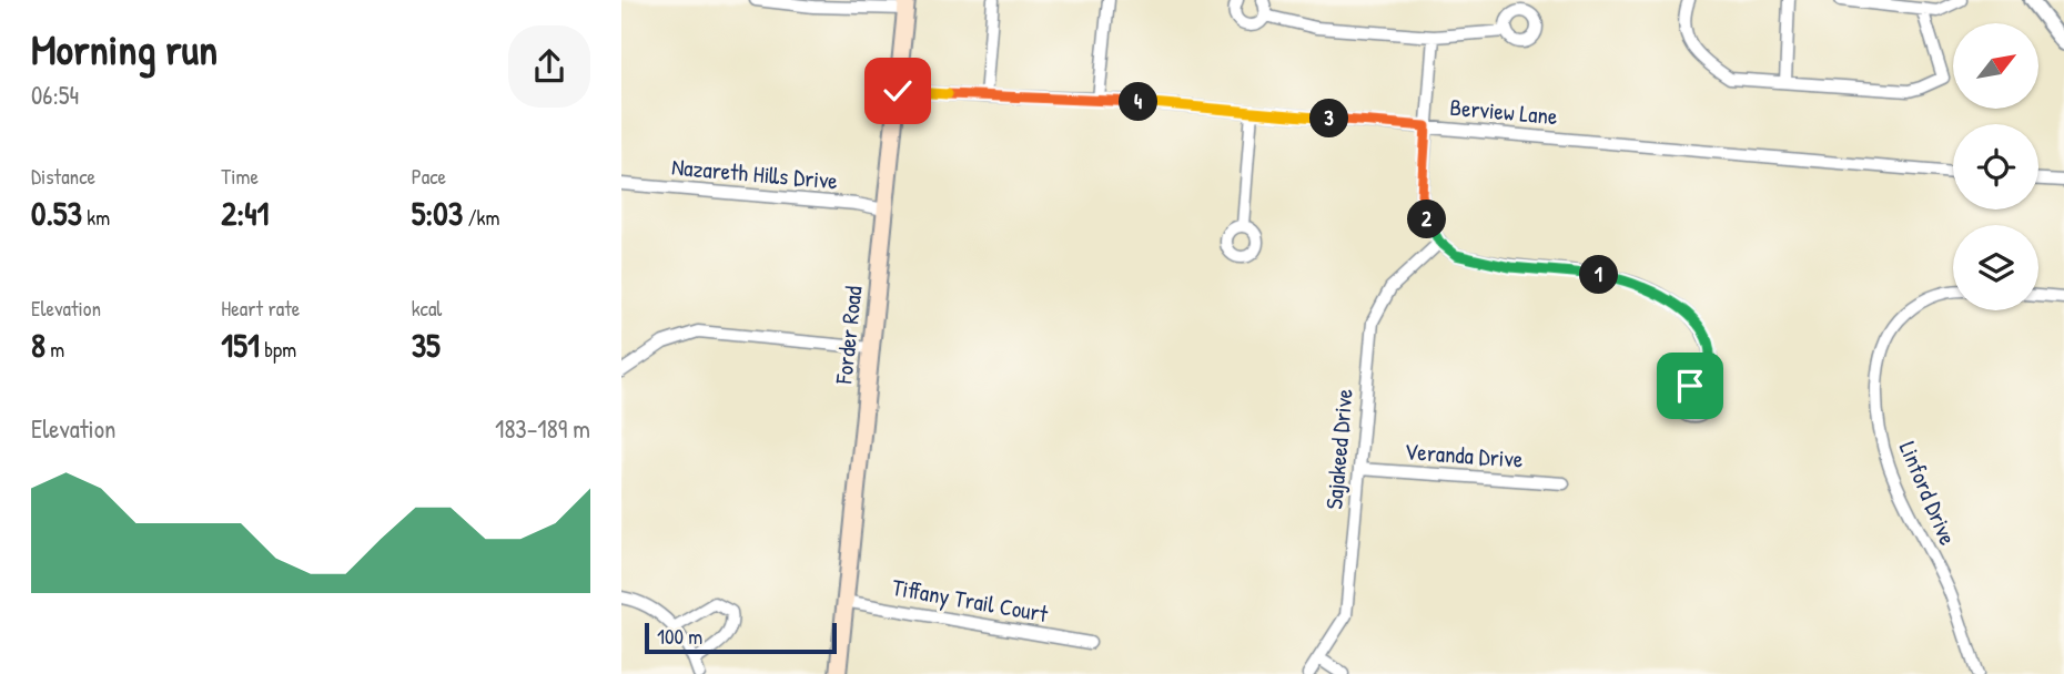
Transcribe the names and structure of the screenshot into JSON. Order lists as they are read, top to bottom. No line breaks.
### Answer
{"streets":{"main road":["Forder Road"],"street":["Berview Lane","Nazareth Hills Drive","Sajakeed Drive","Veranda Drive","Linford Drive","Tiffany Trail Court"]},"crossings":[["Berview Lane","Forder Road"],["Nazareth Hills Drive","Forder Road"],["Forder Road","Tiffany Trail Court"],["Sajakeed Drive","Veranda Drive"]],"scale_bar":"100 m","north":"top right","page":{"heading":["Morning run","06:54"],"pins":["4","3","2","1"],"stats":[["Distance","0.53 km"],["Time","2:41"],["Pace","5:03 /km"],["Elevation","8 m"],["Heart rate","151 bpm"],["kcal","35"]],"chart":["Elevation","183–189 m"],"scale":"100 m"}}
